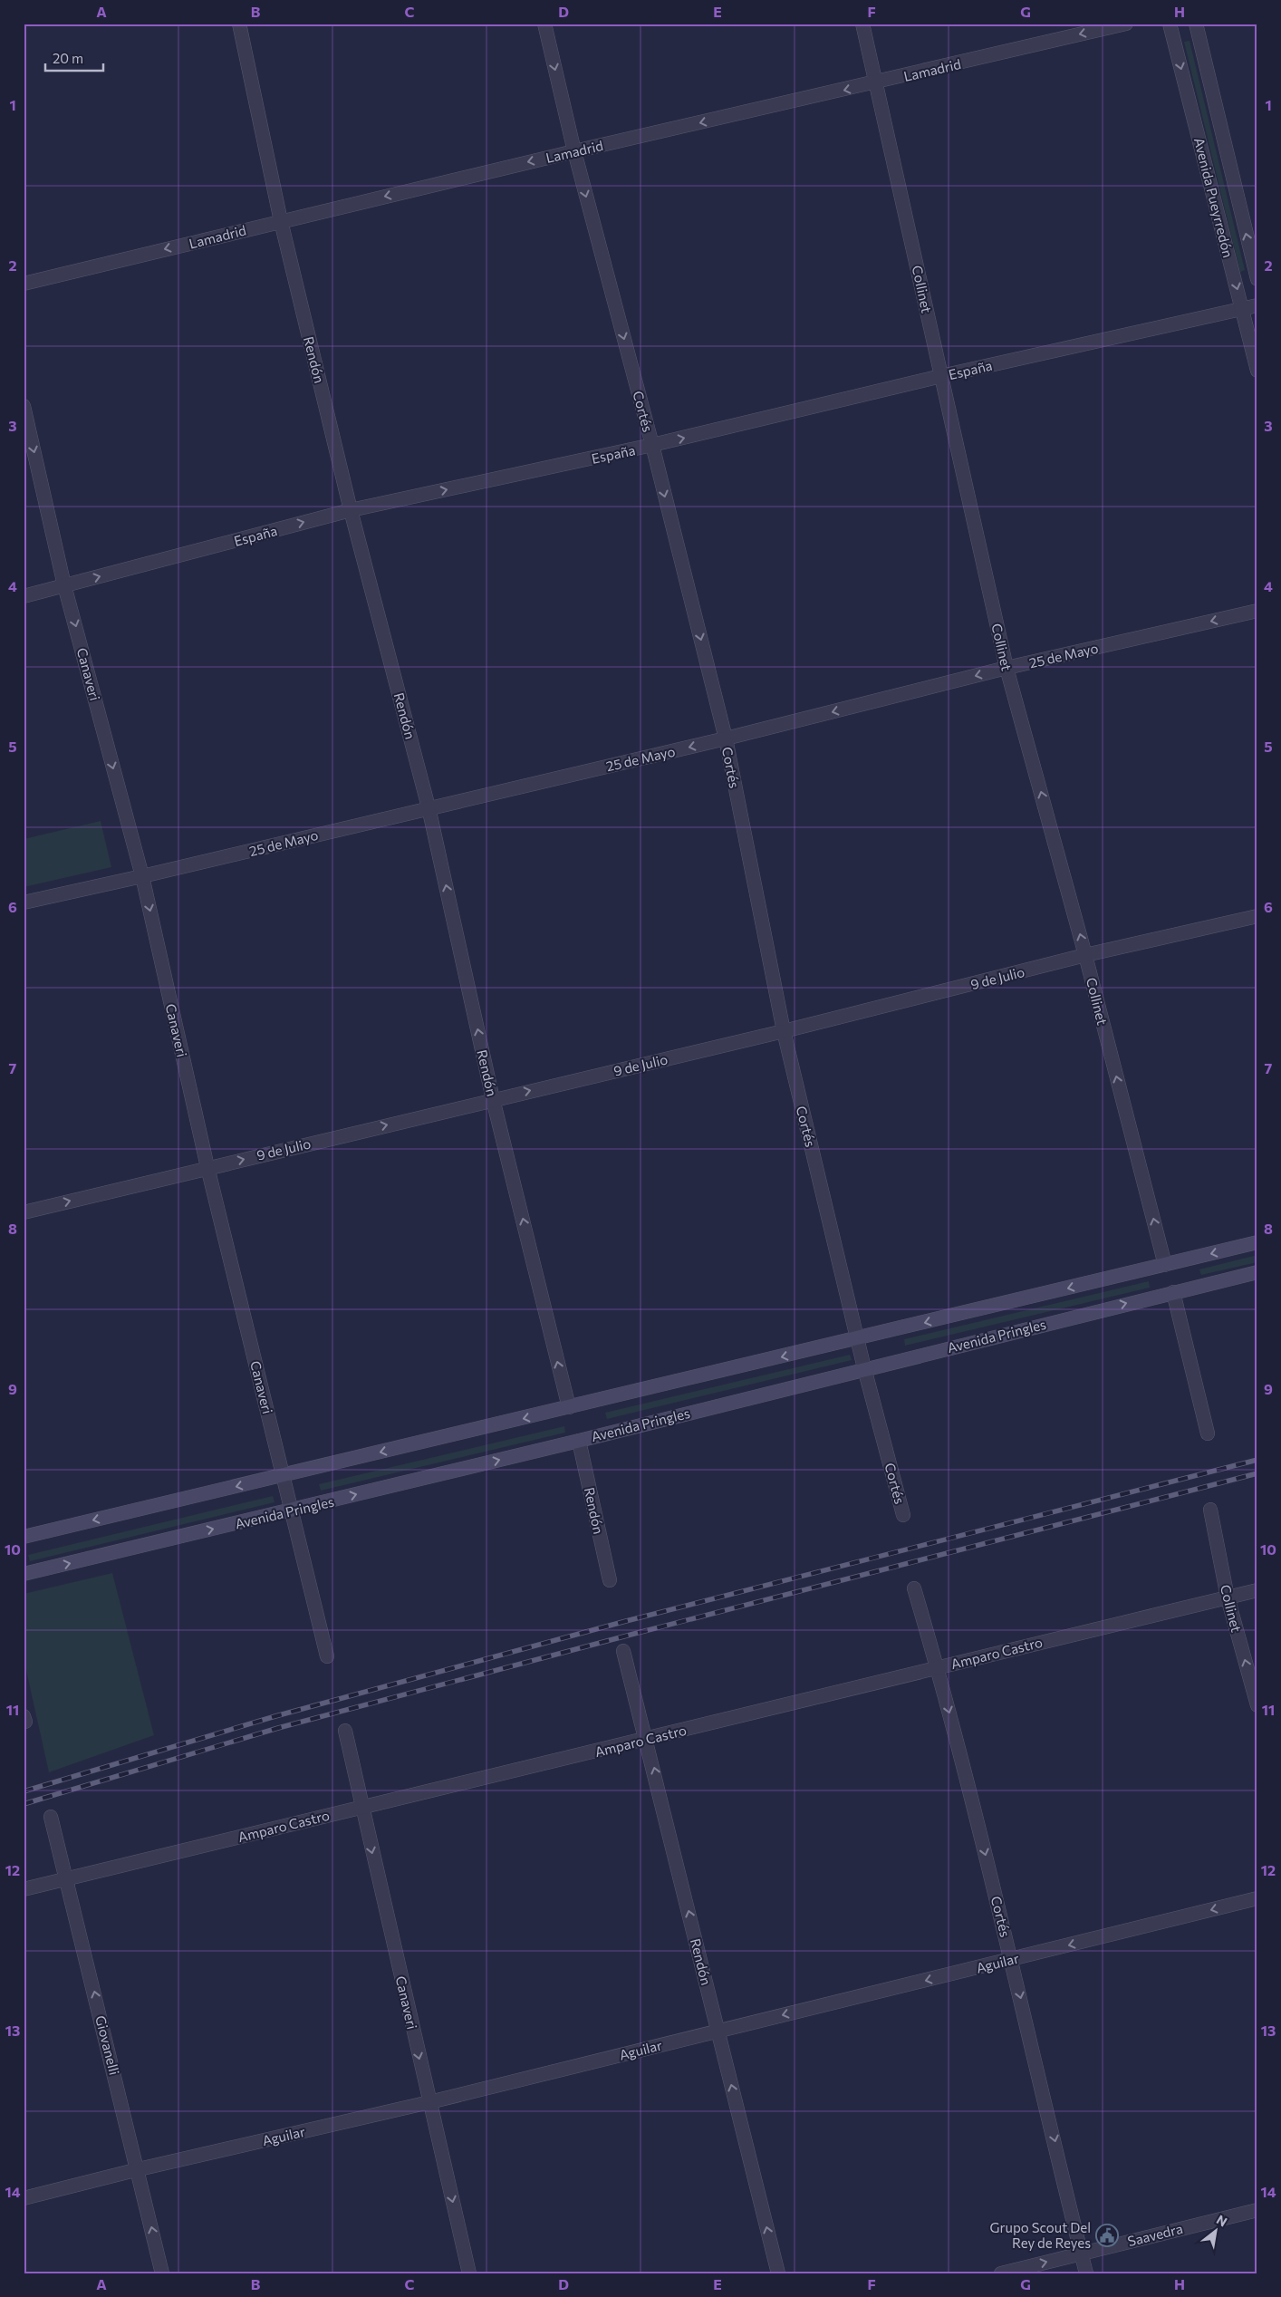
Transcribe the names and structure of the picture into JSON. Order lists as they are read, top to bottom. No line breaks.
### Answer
{"streets":{"main road":["Avenida Pringles"],"street":["Lamadrid","Avenida Pueyrredón","Collinet","Rendón","España","Cortés","25 de Mayo","Canaveri","9 de Julio","Amparo Castro","Aguilar","Giovanelli","Saavedra"]},"crossings":[["Lamadrid","Collinet"],["Lamadrid","Rendón"],["Lamadrid","Cortés"],["Avenida Pueyrredón","España"],["Collinet","España"],["Collinet","25 de Mayo"],["Collinet","9 de Julio"],["Collinet","Amparo Castro"],["Rendón","España"],["Rendón","25 de Mayo"],["Rendón","9 de Julio"],["Rendón","Avenida Pringles"],["Rendón","Amparo Castro"],["Rendón","Aguilar"],["España","Cortés"],["España","Canaveri"],["Cortés","25 de Mayo"],["Cortés","9 de Julio"],["Cortés","Avenida Pringles"],["Cortés","Amparo Castro"],["Cortés","Aguilar"],["Cortés","Saavedra"],["25 de Mayo","Canaveri"],["Canaveri","9 de Julio"],["Canaveri","Avenida Pringles"],["Canaveri","Amparo Castro"],["Canaveri","Aguilar"],["Amparo Castro","Giovanelli"],["Aguilar","Giovanelli"]],"one_way":["Lamadrid","Collinet","Rendón","España","Cortés","25 de Mayo","Canaveri","9 de Julio","Aguilar","Giovanelli"],"places":{"public building":["Grupo Scout Del Rey de Reyes"]},"scale_bar":"20 m","north":"top right","grid":{"columns":["A","B","C","D","E","F","G","H"],"rows":["1","2","3","4","5","6","7","8","9","10","11","12","13","14"]}}
